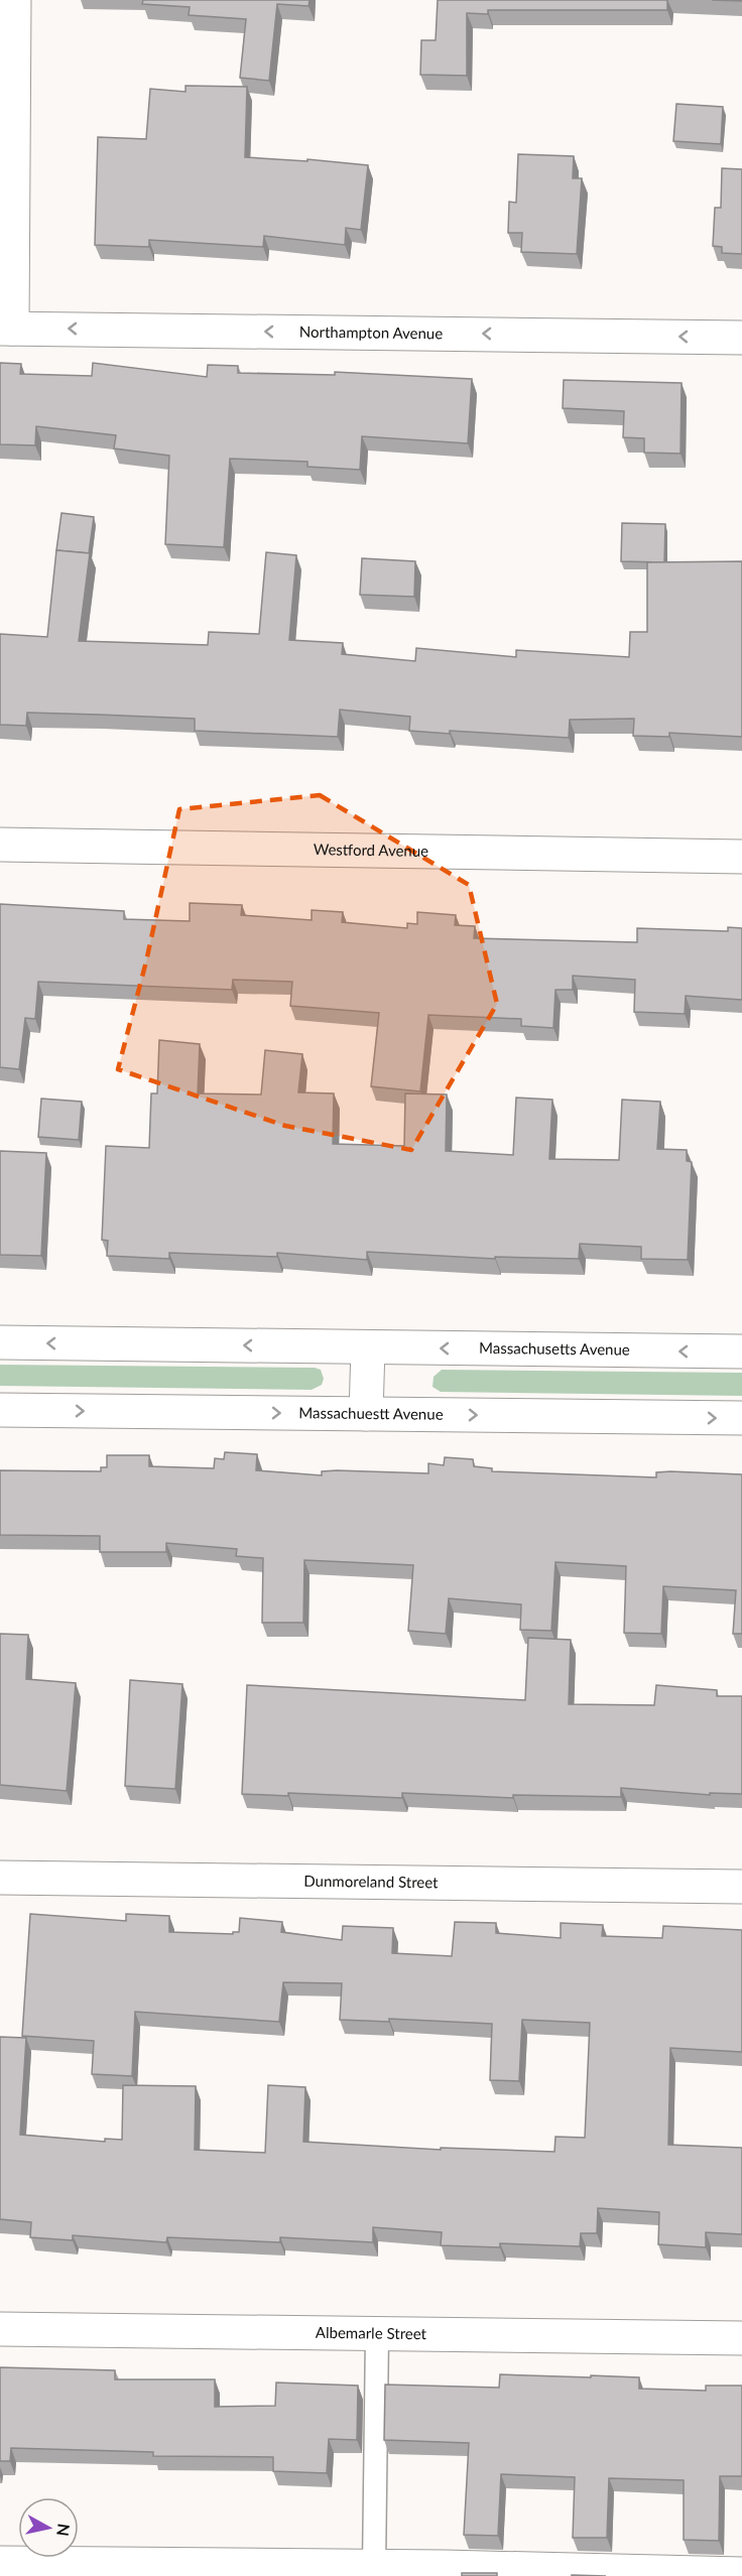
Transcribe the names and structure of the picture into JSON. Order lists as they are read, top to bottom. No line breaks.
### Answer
{"streets":{"street":["Northampton Avenue","Westford Avenue","Massachusetts Avenue","Massachuestt Avenue","Dunmoreland Street","Albemarle Street"]},"one_way":["Northampton Avenue","Massachusetts Avenue","Massachuestt Avenue"],"north":"right"}
